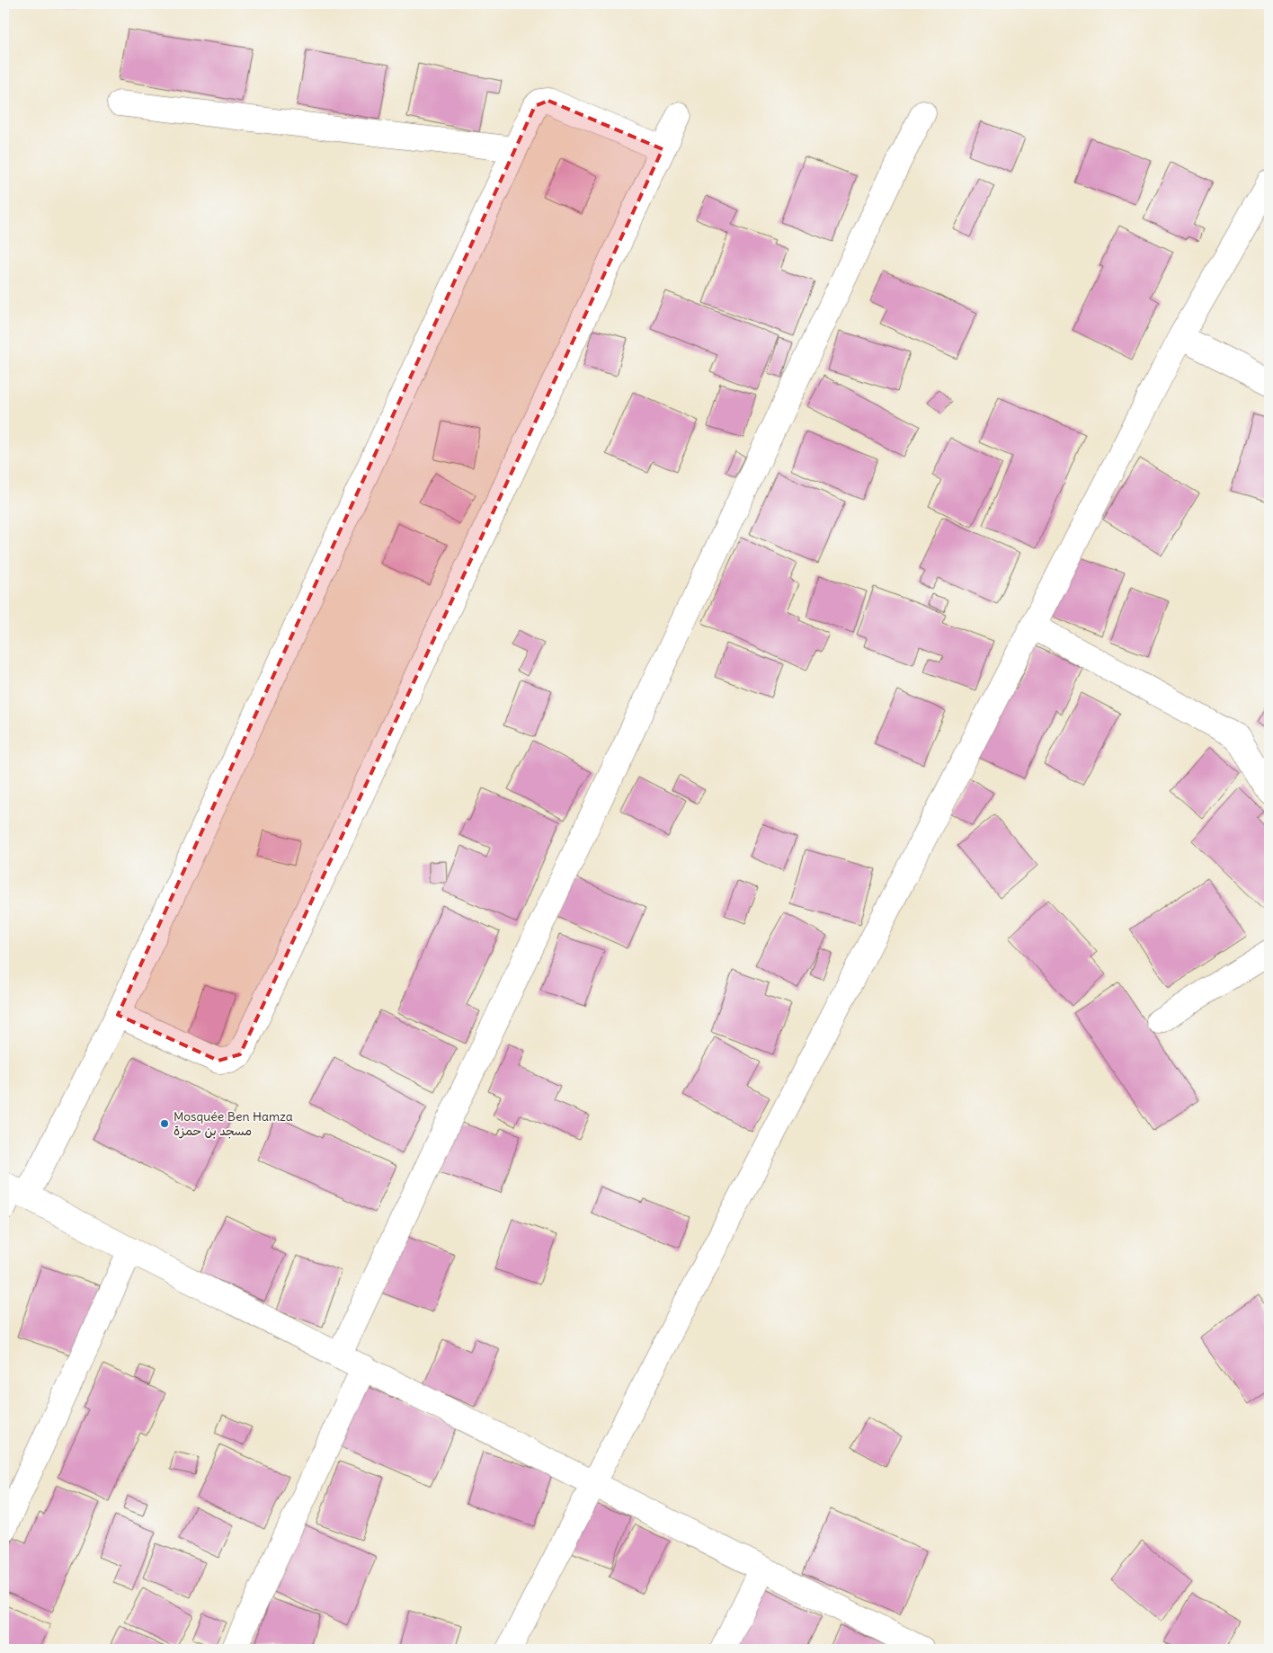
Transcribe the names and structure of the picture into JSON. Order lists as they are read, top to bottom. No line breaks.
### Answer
{"places":["Mosquée Ben Hamza مسجد بن حمزة"]}
